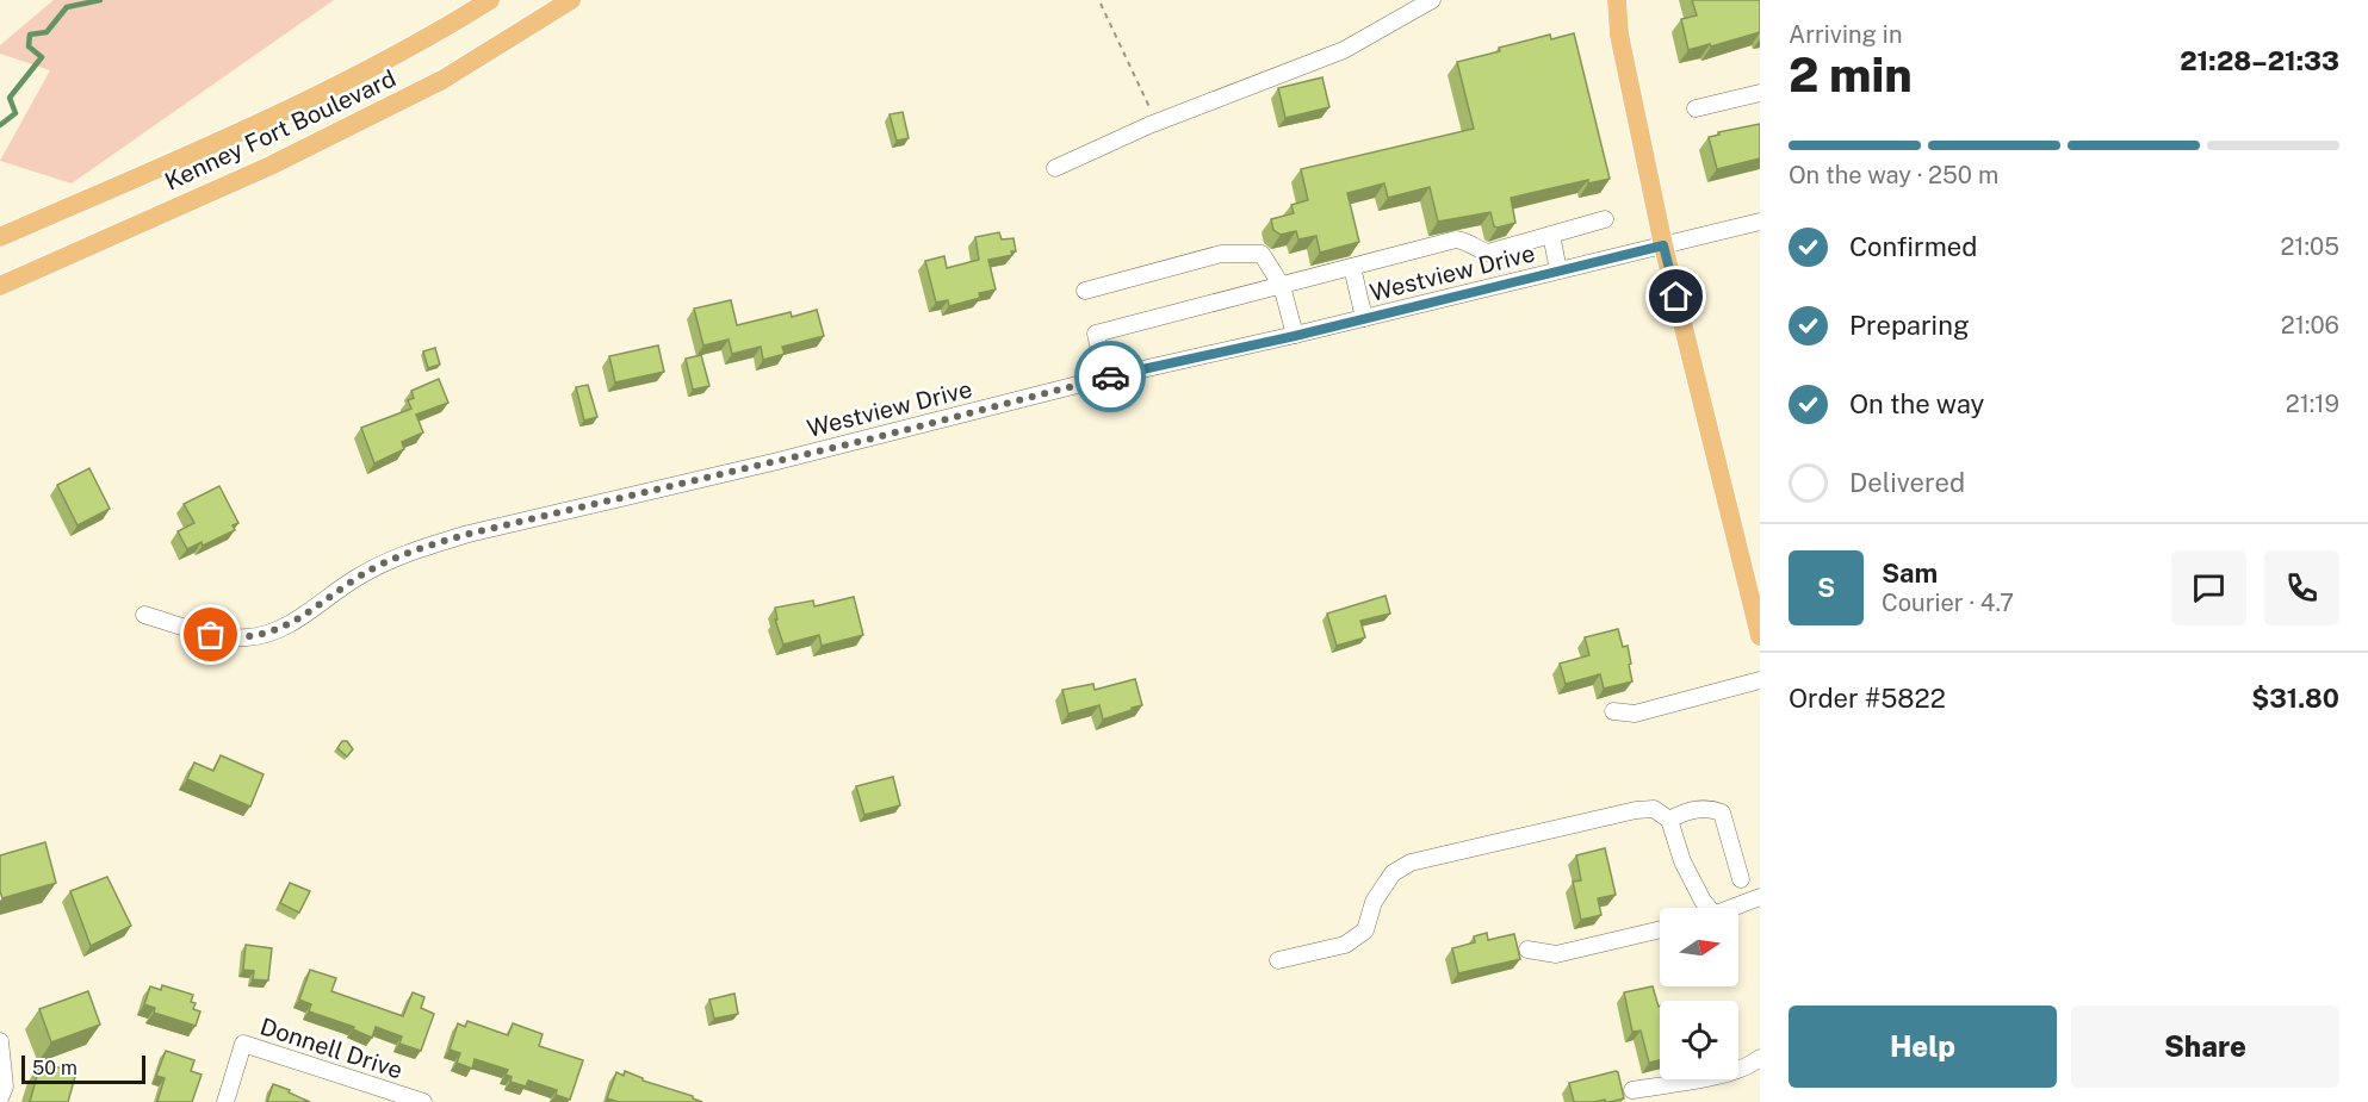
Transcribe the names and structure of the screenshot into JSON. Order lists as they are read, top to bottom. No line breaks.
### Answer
{"streets":{"main road":["Kenney Fort Boulevard"],"street":["Westview Drive","Donnell Drive"]},"scale_bar":"50 m","north":"right","page":{"heading":["2 min","Arriving in","21:28–21:33"],"panel":["Sam","Courier · 4.7","Order #5822","$31.80"],"bar":"On the way · 250 m","list":[["Confirmed","21:05"],["Preparing","21:06"],["On the way","21:19"],"Delivered"],"round":"S","buttons":["Help","Share"],"scale":"50 m"}}
